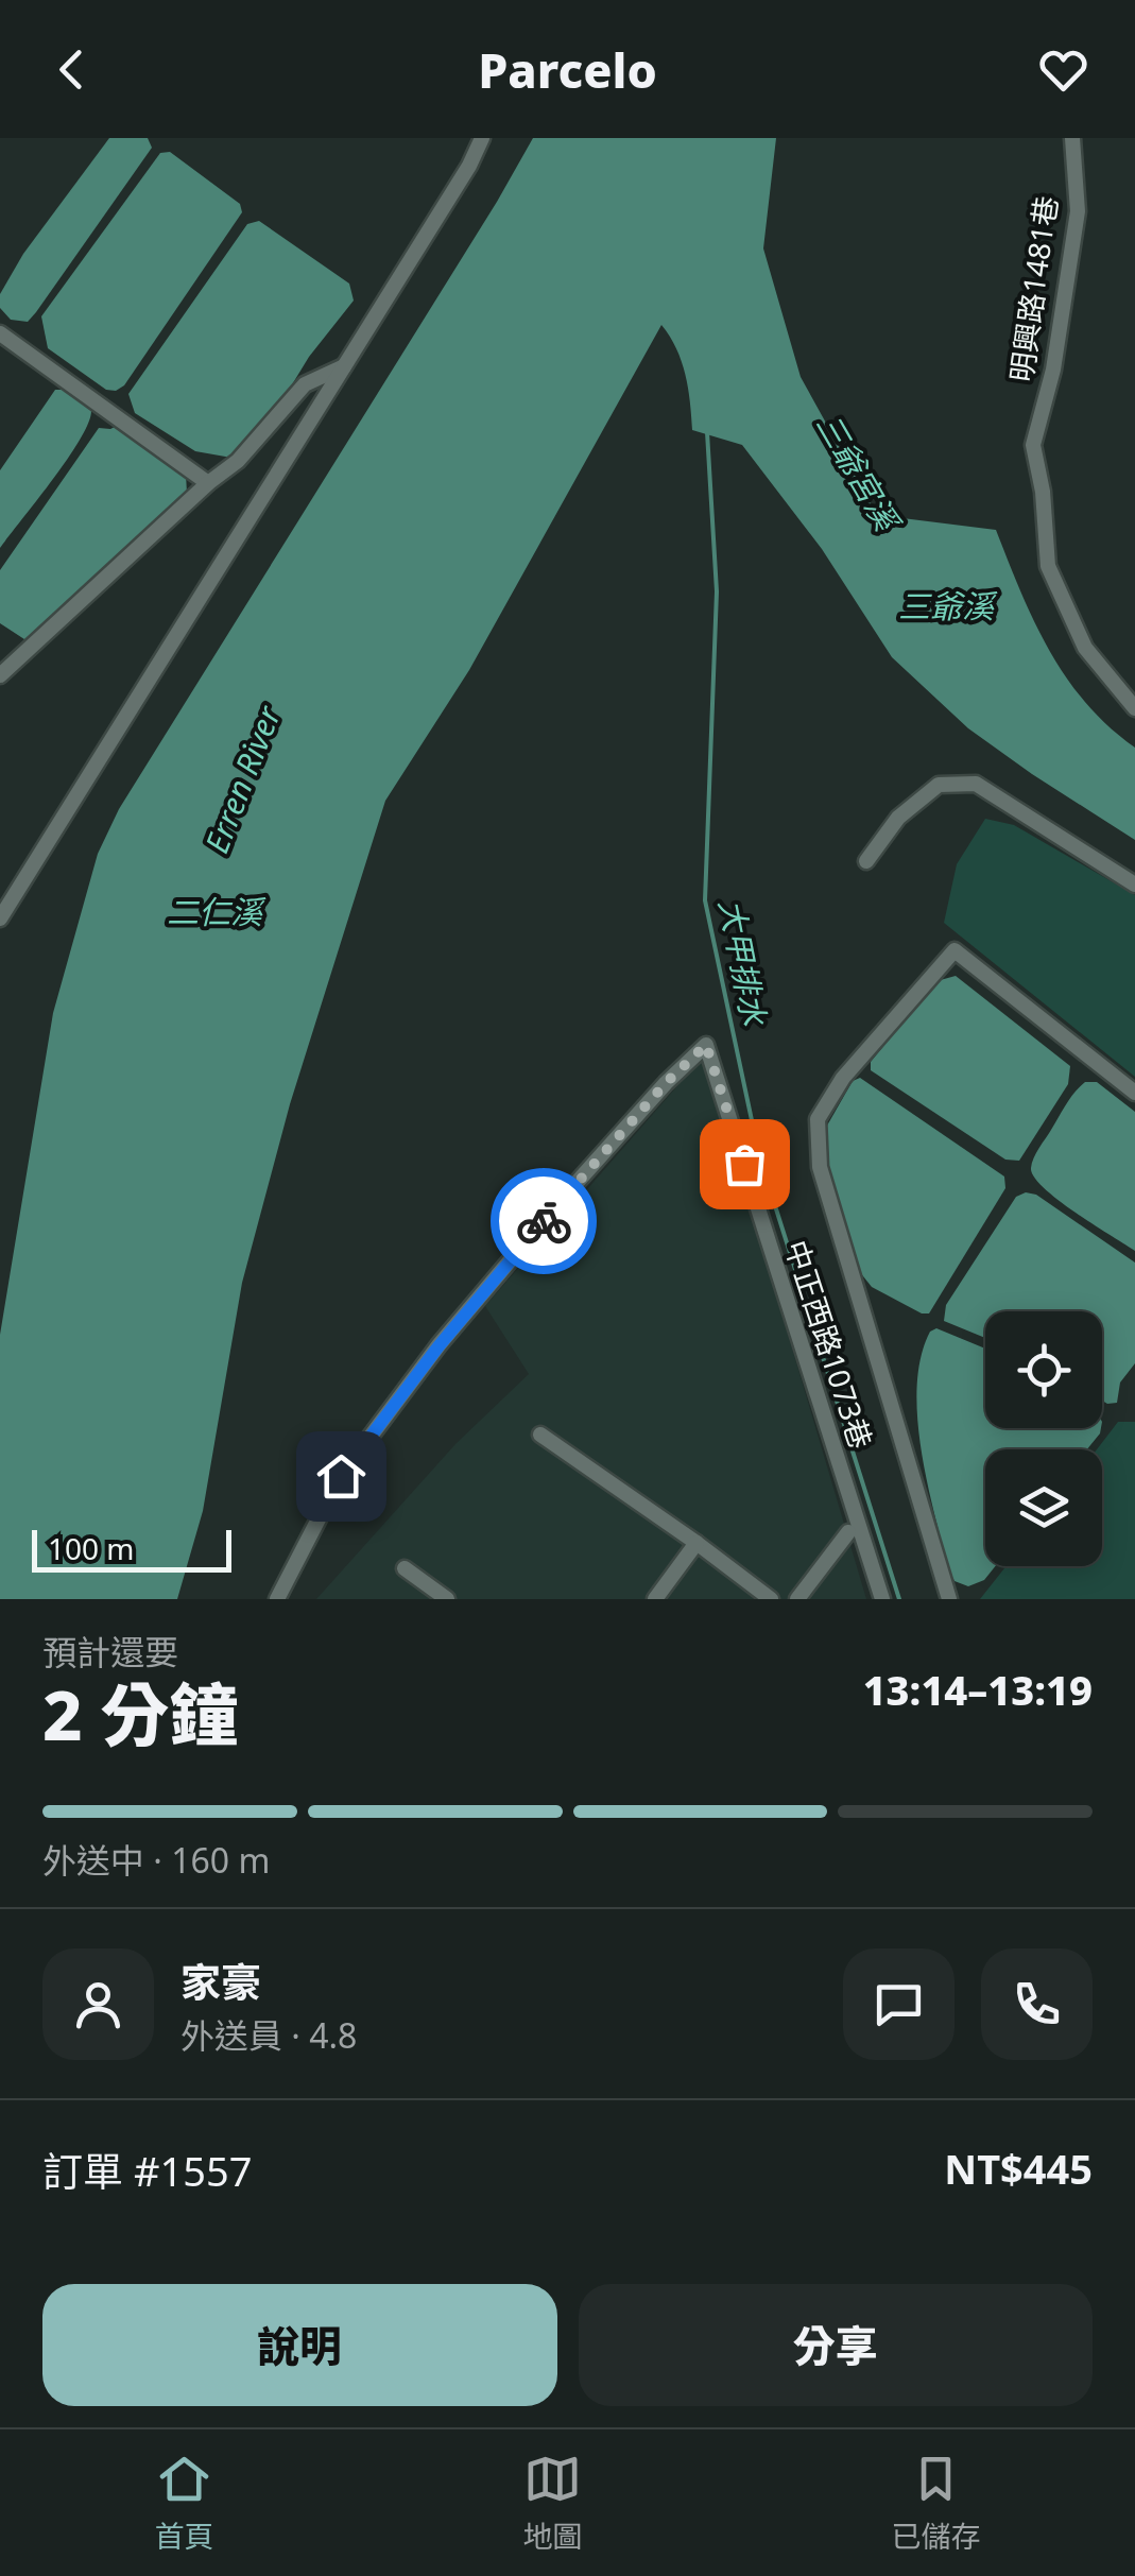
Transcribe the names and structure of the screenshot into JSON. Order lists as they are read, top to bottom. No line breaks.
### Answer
{"streets":{"street":["明興路1481巷","中正西路1073巷"]},"water":["三爺宮溪","三爺溪","Erren River","二仁溪","大甲排水"],"scale_bar":"100 m","page":{"header":"Parcelo","scale":"100 m","heading":["2 分鐘","預計還要","13:14–13:19"],"panel":["家豪","外送員 · 4.8","訂單 #1557","NT$445"],"bar":"外送中 · 160 m","buttons":["說明","分享"],"tabs":["首頁","地圖","已儲存"]}}
